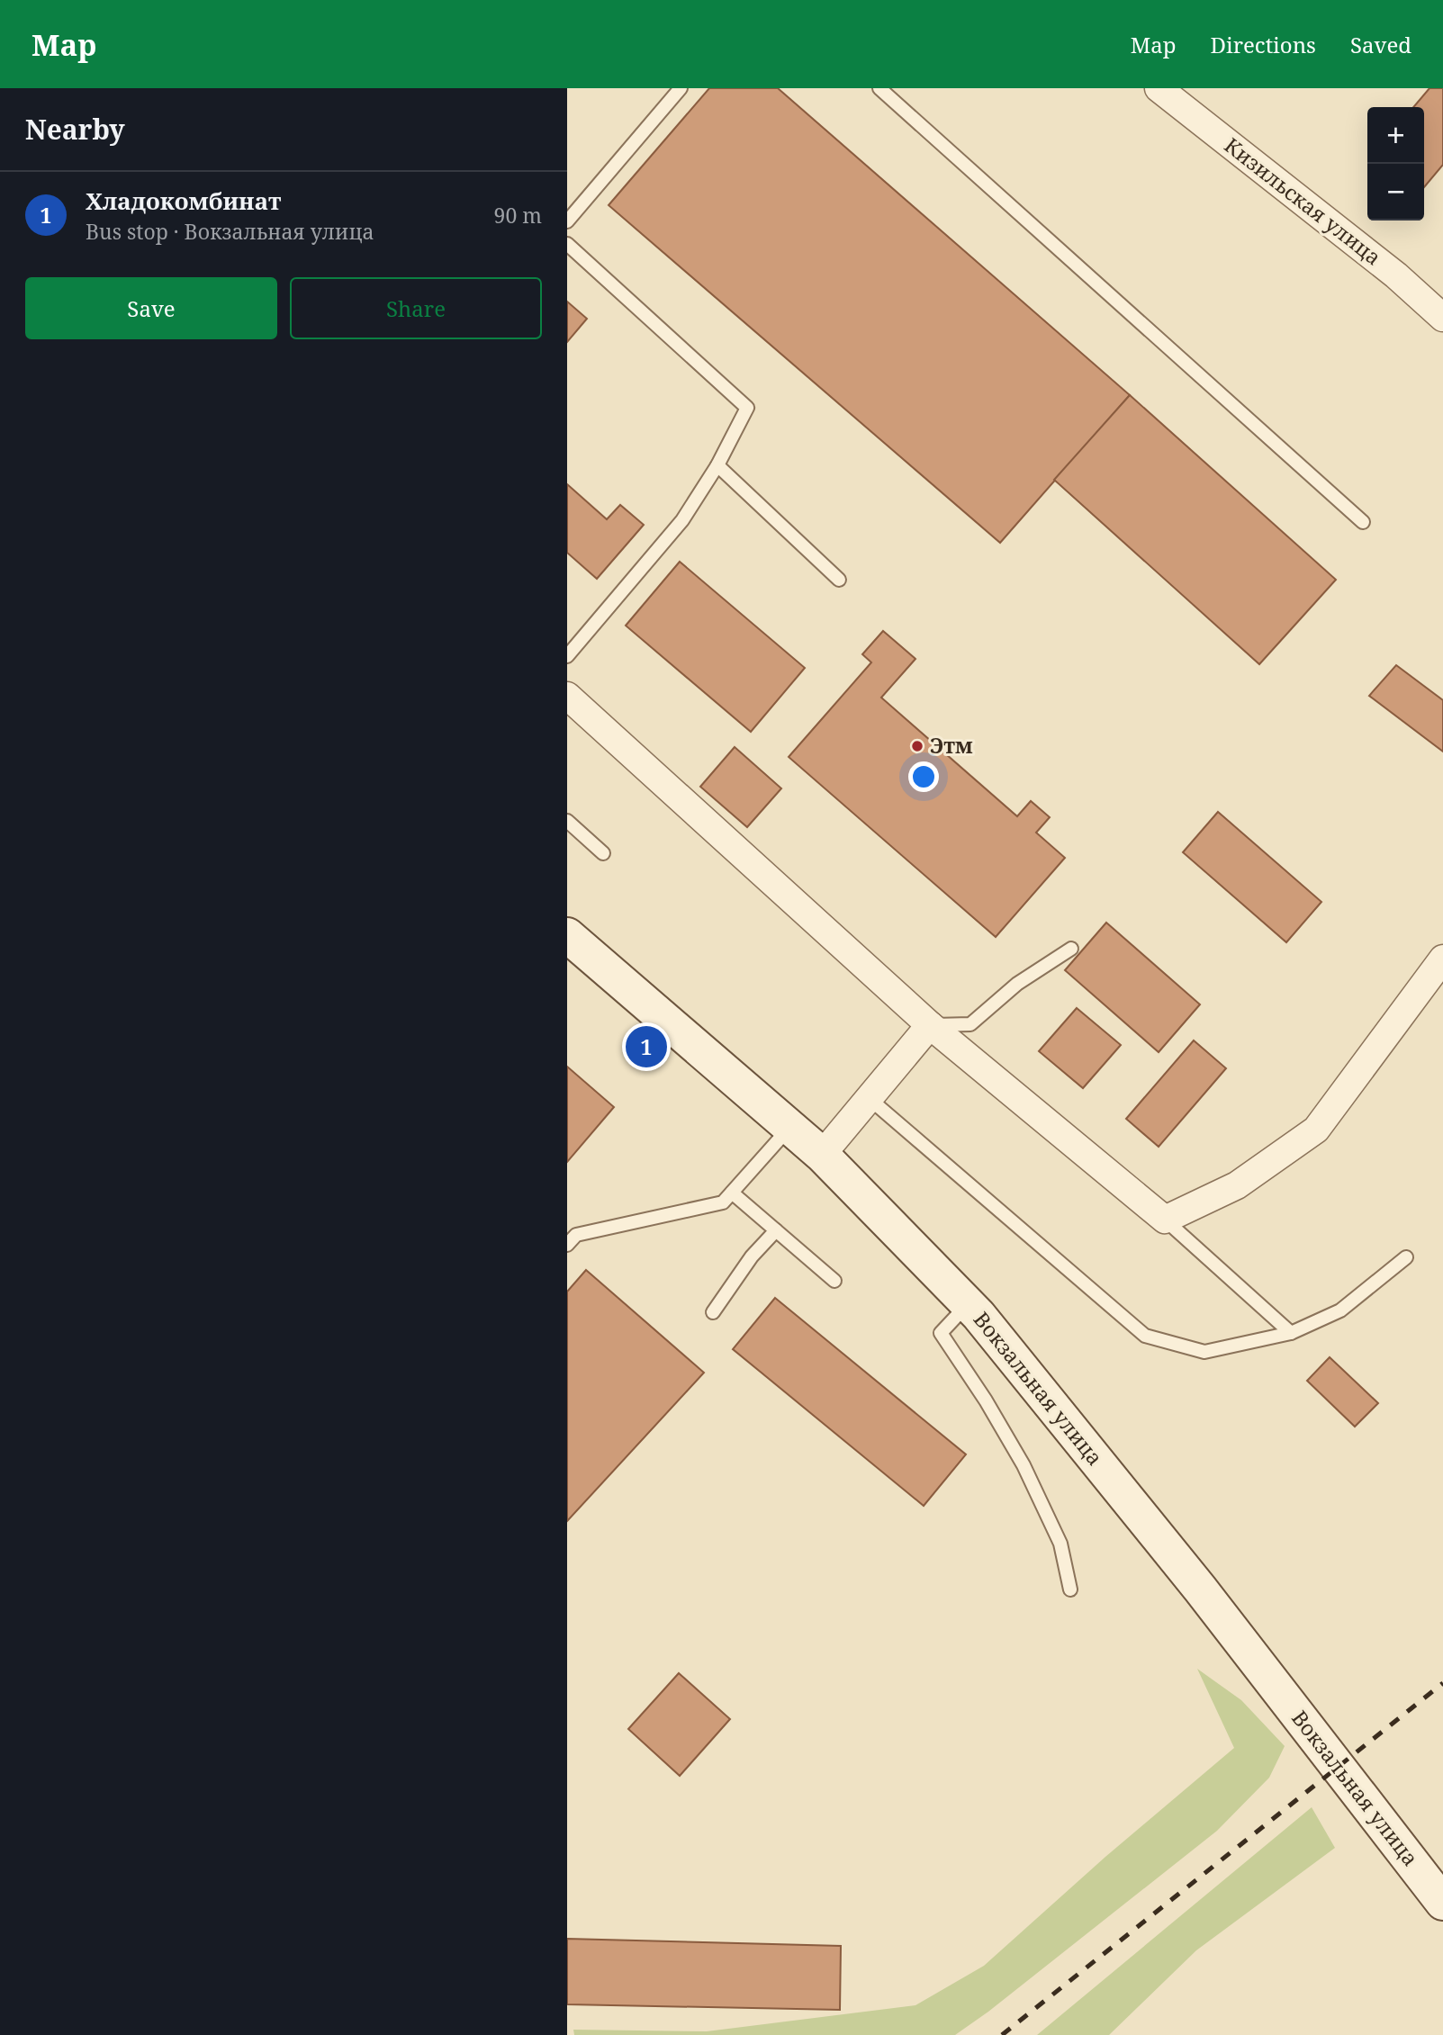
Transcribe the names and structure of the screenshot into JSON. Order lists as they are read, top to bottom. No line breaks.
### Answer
{"streets":{"main road":["Вокзальная улица"],"street":["Кизильская улица"]},"places":["Этм"],"page":{"header":"Map","nav":["Map","Directions","Saved"],"heading":"Nearby","map_buttons":["+","−"],"list":[{"mark":"1","name":"Хладокомбинат","note":"Bus stop · Вокзальная улица","value":"90 m"}],"buttons":["Save","Share"],"pins":"1"}}
